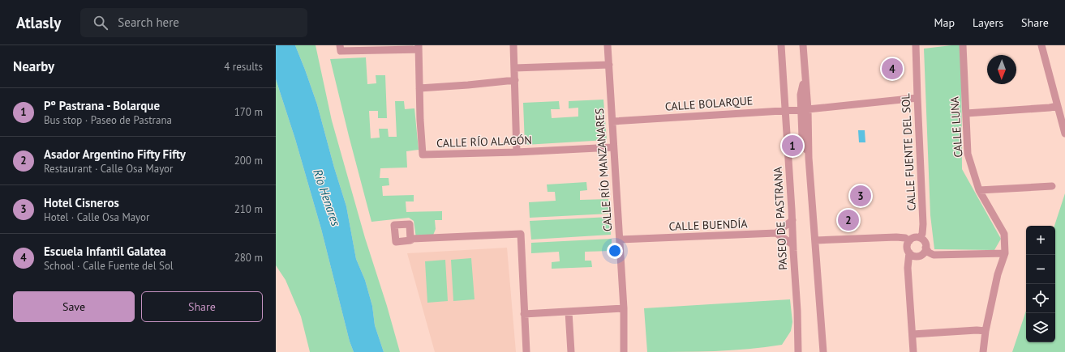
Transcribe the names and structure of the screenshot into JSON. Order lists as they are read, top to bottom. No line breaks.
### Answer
{"streets":{"street":["CALLE BOLARQUE","CALLE LUNA","CALLE RÍO ALAGÓN","CALLE FUENTE DEL SOL","CALLE RÍO MANZANARES","PASEO DE PASTRANA","CALLE BUENDÍA"]},"crossings":[["CALLE BOLARQUE","CALLE FUENTE DEL SOL"],["CALLE BOLARQUE","CALLE RÍO MANZANARES"],["CALLE BOLARQUE","PASEO DE PASTRANA"],["CALLE RÍO ALAGÓN","CALLE RÍO MANZANARES"],["CALLE RÍO MANZANARES","CALLE BUENDÍA"]],"water":["Río Henares"],"north":"bottom","page":{"header":"Atlasly","search":"Search here","nav":["Map","Layers","Share"],"heading":["Nearby","4 results"],"pins":["4","1","3","2"],"list":[{"mark":"1","name":"Pº Pastrana - Bolarque","note":"Bus stop · Paseo de Pastrana","value":"170 m"},{"mark":"2","name":"Asador Argentino Fifty Fifty","note":"Restaurant · Calle Osa Mayor","value":"200 m"},{"mark":"3","name":"Hotel Cisneros","note":"Hotel · Calle Osa Mayor","value":"210 m"},{"mark":"4","name":"Escuela Infantil Galatea","note":"School · Calle Fuente del Sol","value":"280 m"}],"map_buttons":["+","−"],"buttons":["Save","Share"]}}
